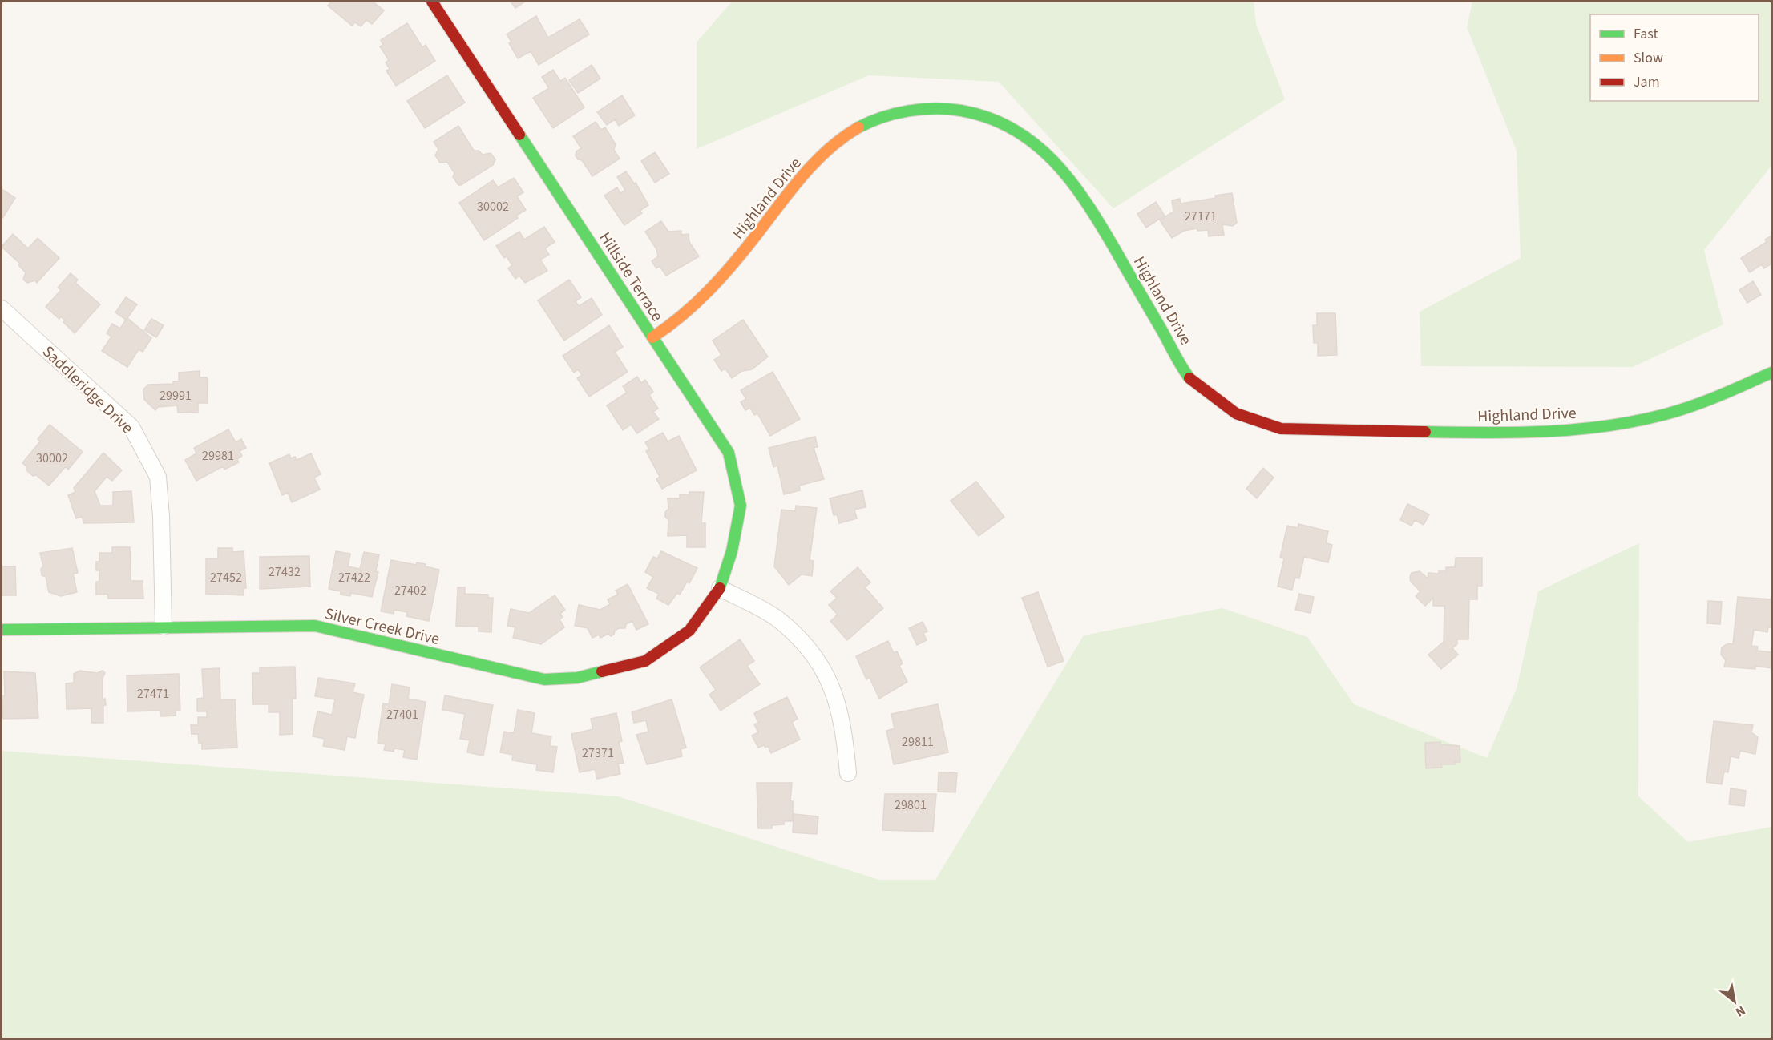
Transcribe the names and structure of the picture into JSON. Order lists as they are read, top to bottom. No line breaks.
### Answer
{"streets":{"street":["Highland Drive","Hillside Terrace","Saddleridge Drive","Silver Creek Drive"]},"crossings":[["Highland Drive","Hillside Terrace"],["Hillside Terrace","Silver Creek Drive"],["Saddleridge Drive","Silver Creek Drive"]],"house_numbers":["30002","27171","29991","29981","30002","27432","27452","27422","27402","27471","27401","29811","27371","29801"],"legend":["Fast","Slow","Jam"],"north":"bottom right"}
